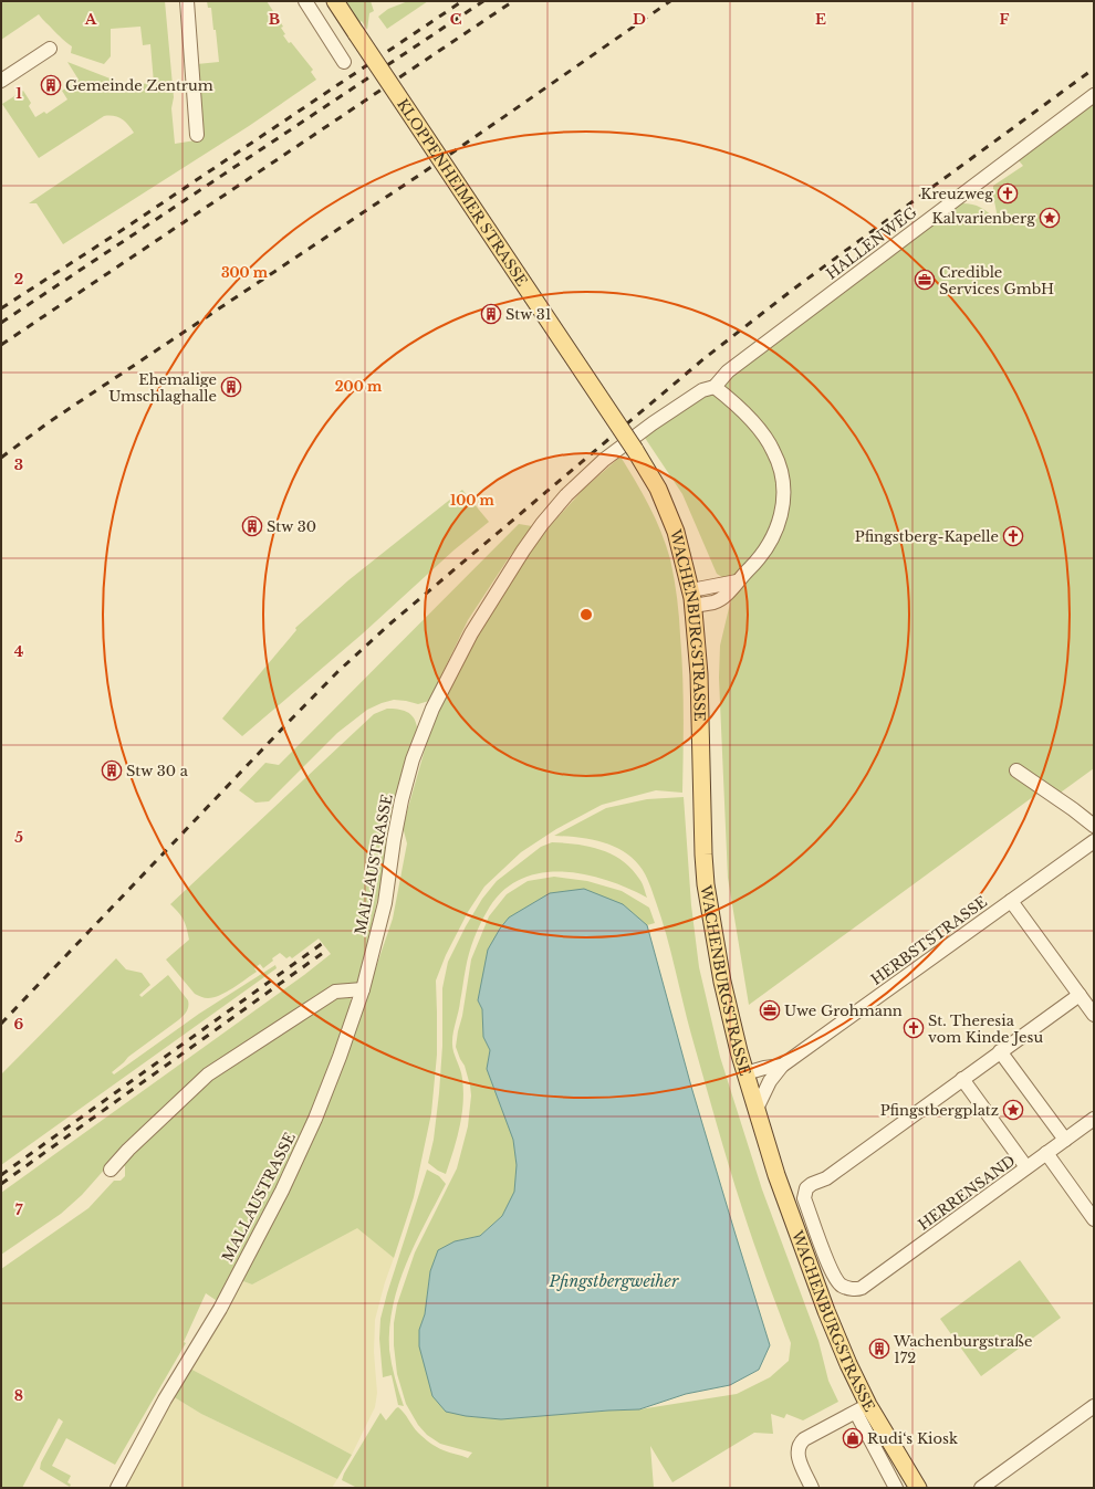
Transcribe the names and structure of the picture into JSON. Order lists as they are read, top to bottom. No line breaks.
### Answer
{"streets":{"main road":["KLOPPENHEIMER STRASSE","WACHENBURGSTRASSE"],"street":["HALLENWEG","MALLAUSTRASSE","HERBSTSTRASSE","HERRENSAND"]},"crossings":[["KLOPPENHEIMER STRASSE","WACHENBURGSTRASSE"],["HALLENWEG","MALLAUSTRASSE"],["WACHENBURGSTRASSE","HERBSTSTRASSE"],["WACHENBURGSTRASSE","HERRENSAND"]],"water":["Pfingstbergweiher"],"places":{"building":["Gemeinde Zentrum","Stw 31","Ehemalige Umschlaghalle","Stw 30","Stw 30 a","Wachenburgstraße 172"],"church":["Kreuzweg","Pfingstberg-Kapelle","St. Theresia vom Kinde Jesu"],"place":["Kalvarienberg","Pfingstbergplatz"],"office":["Credible Services GmbH","Uwe Grohmann"],"shop":["Rudi‘s Kiosk"]},"grid":{"columns":["A","B","C","D","E","F"],"rows":["1","2","3","4","5","6","7","8"]},"rings":["300 m","200 m","100 m"]}
